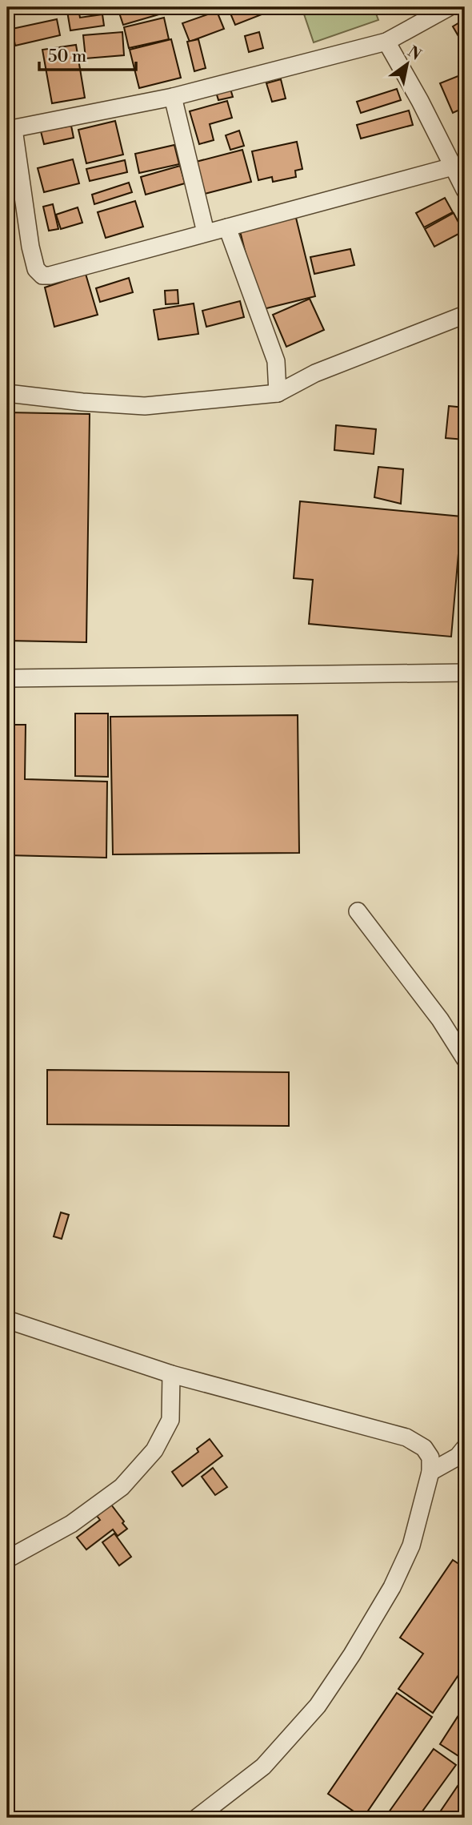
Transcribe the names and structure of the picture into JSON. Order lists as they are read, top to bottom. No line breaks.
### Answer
{"scale_bar":"50 m","north":"top right"}
